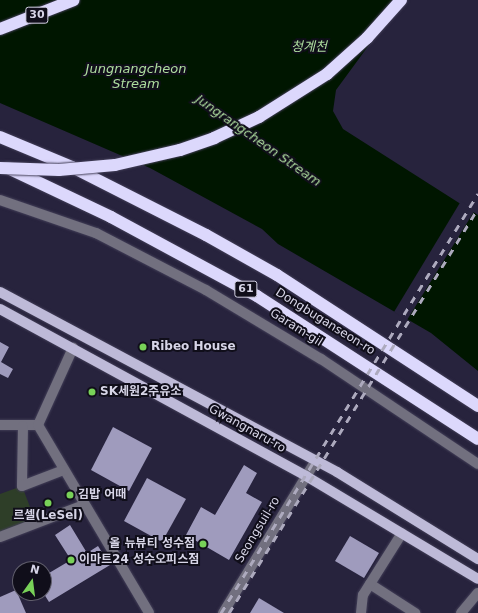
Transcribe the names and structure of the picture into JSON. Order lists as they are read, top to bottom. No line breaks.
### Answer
{"streets":{"highway":["30","61","Dongbuganseon-ro"],"main road":["Gwangnaru-ro"],"street":["Garam-gil","Seongsuil-ro"]},"crossings":[["Gwangnaru-ro","Seongsuil-ro"]],"water":["청계천","Jungnangcheon Stream","Jungrangcheon Stream"],"places":["Ribeo House","SK세원2주유소","김밥 어때","르셀(LeSel)","올 뉴뷰티 성수점","이마트24 성수오피스점"],"north":"top"}
